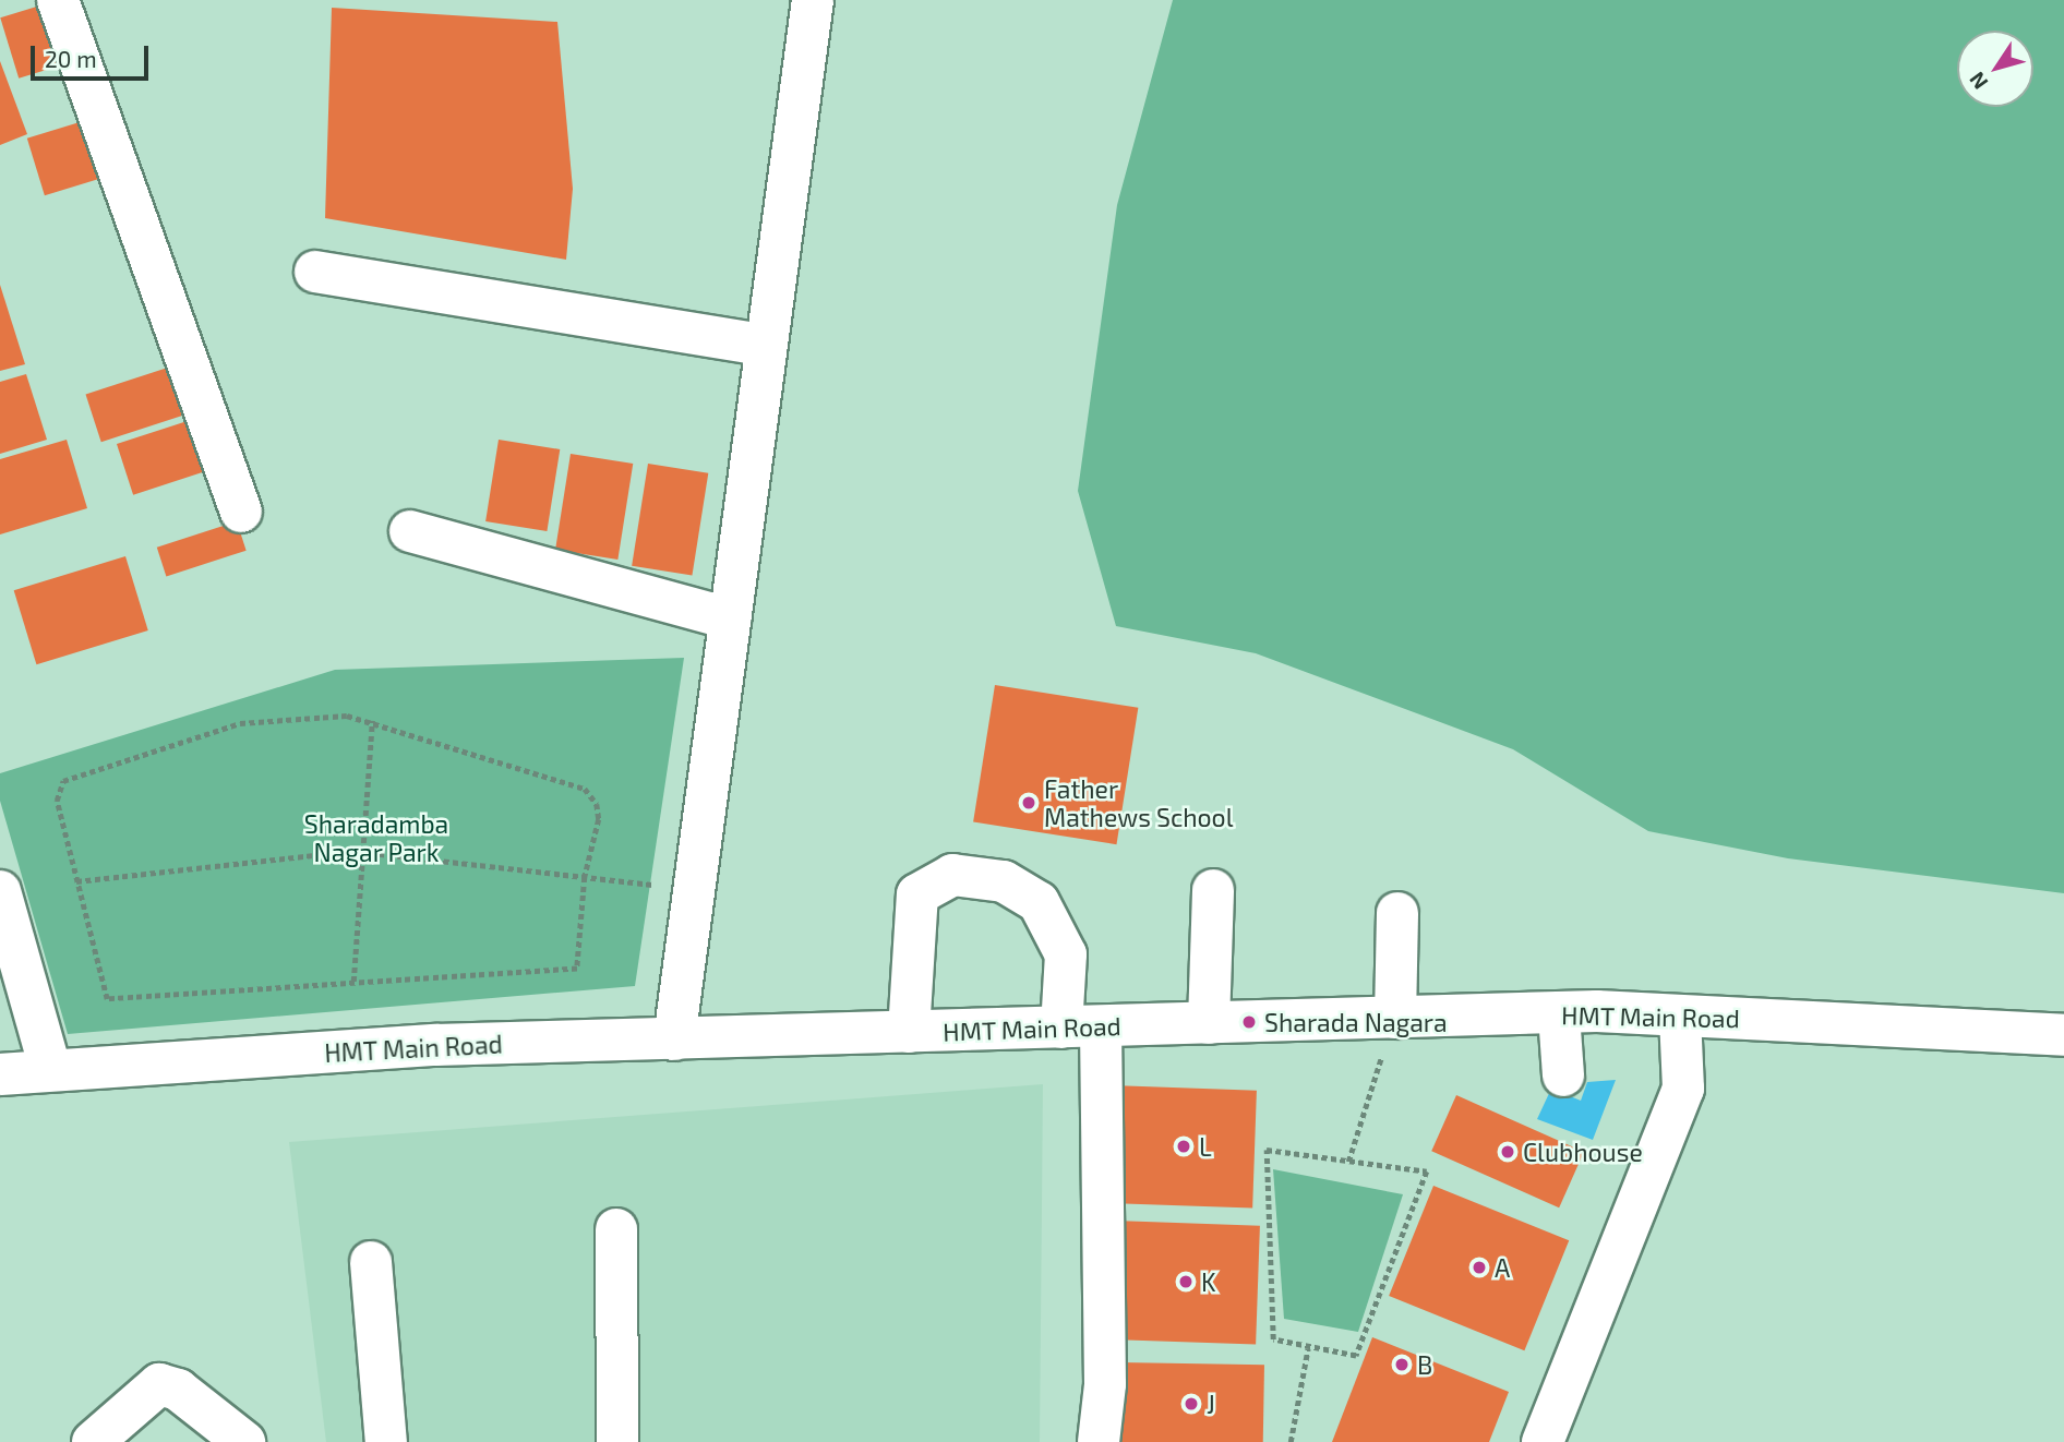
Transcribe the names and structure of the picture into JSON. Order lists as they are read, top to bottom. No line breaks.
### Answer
{"streets":{"street":["HMT Main Road"]},"parks":["Sharadamba Nagar Park"],"places":["Father Mathews School","Sharada Nagara","L","Clubhouse","A","K","B","J"],"scale_bar":"20 m","north":"bottom left"}
